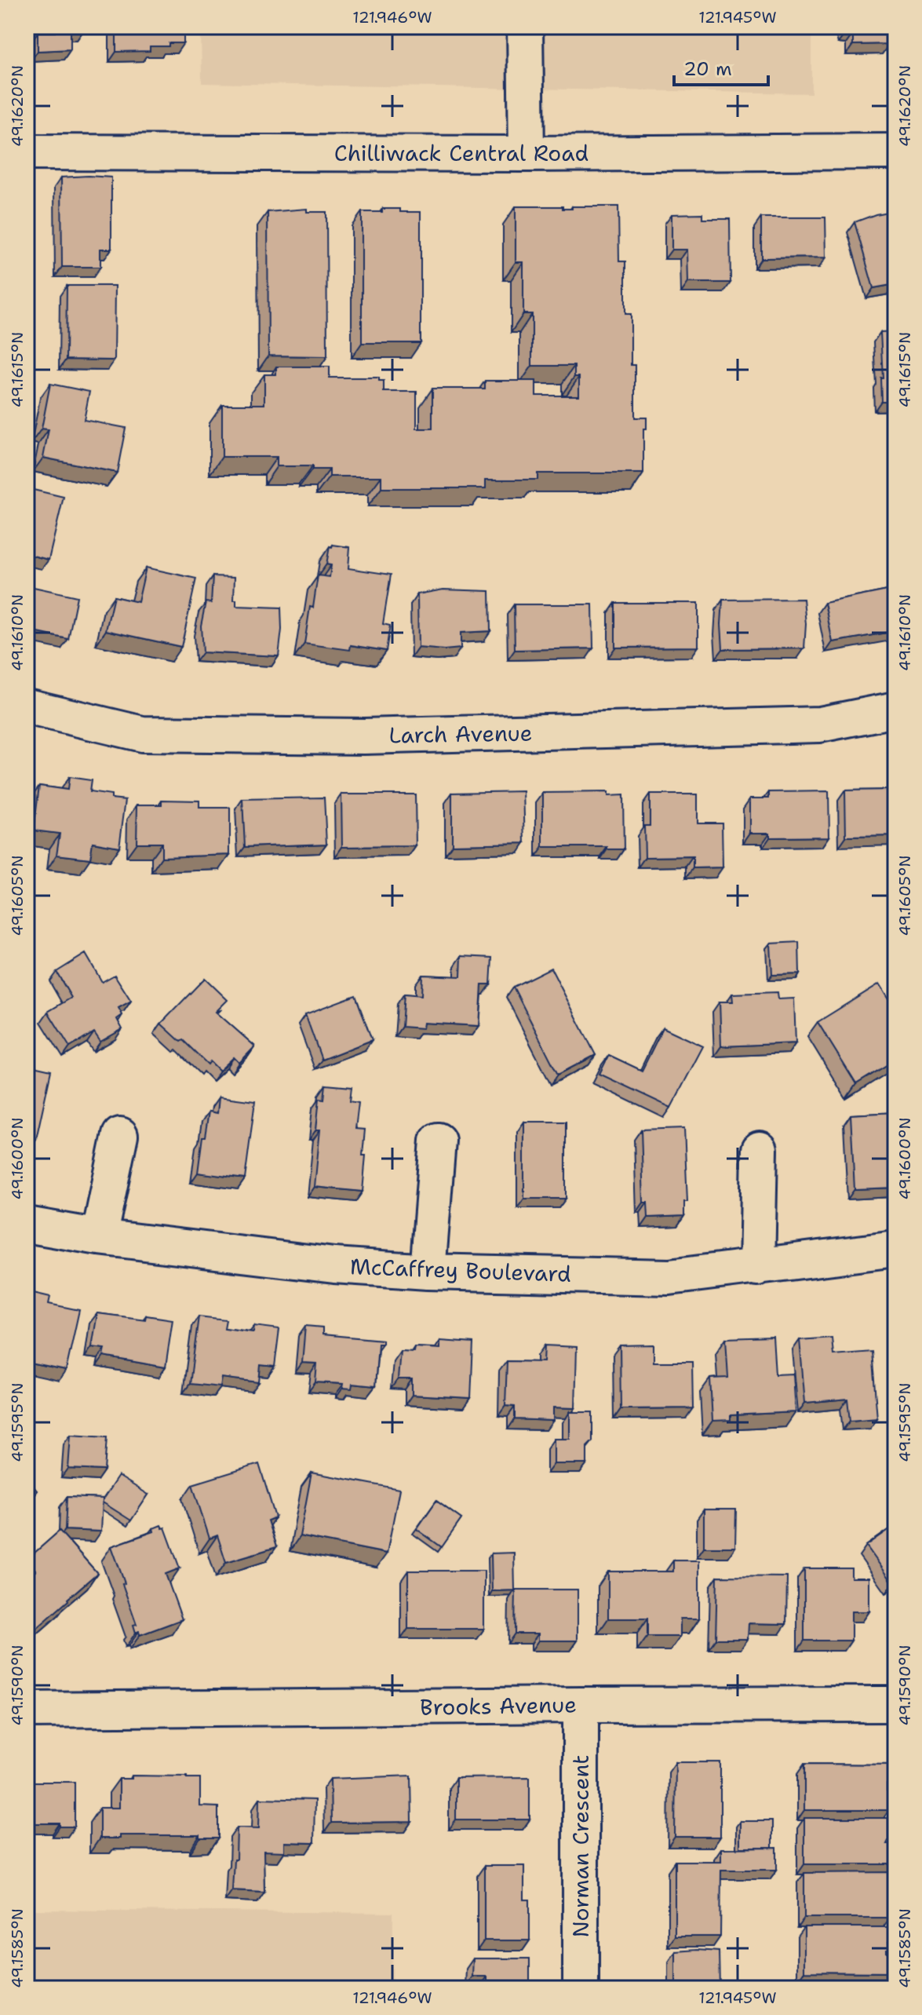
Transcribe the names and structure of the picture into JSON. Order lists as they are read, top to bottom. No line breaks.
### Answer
{"streets":{"street":["Chilliwack Central Road","Larch Avenue","McCaffrey Boulevard","Brooks Avenue","Norman Crescent"]},"crossings":[["Brooks Avenue","Norman Crescent"]],"scale_bar":"20 m","coordinates":["121.946°W","121.945°W","49.1620°N","49.1615°N","49.1610°N","49.1605°N","49.1600°N","49.1595°N","49.1590°N","49.1585°N"]}
